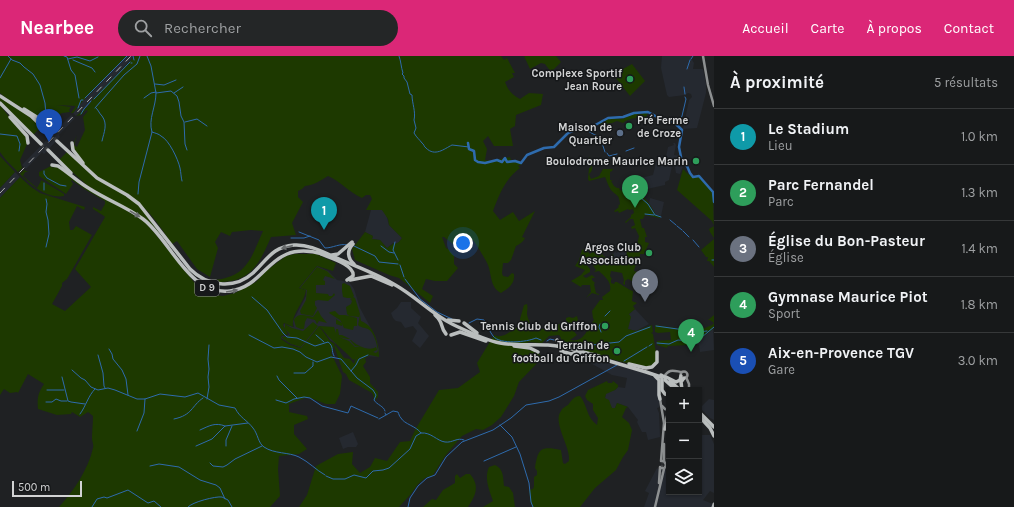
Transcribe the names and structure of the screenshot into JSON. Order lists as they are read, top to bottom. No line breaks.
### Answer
{"streets":{"highway":["D 9"]},"places":["Complexe Sportif Jean Roure","Pré Ferme de Croze","Maison de Quartier","Boulodrome Maurice Marin","Argos Club Association","Tennis Club du Griffon","Terrain de football du Griffon"],"scale_bar":"500 m","page":{"header":"Nearbee","search":"Rechercher","nav":["Accueil","Carte","À propos","Contact"],"heading":["À proximité","5 résultats"],"list":[{"mark":"1","name":"Le Stadium","note":"Lieu","value":"1.0 km"},{"mark":"2","name":"Parc Fernandel","note":"Parc","value":"1.3 km"},{"mark":"3","name":"Église du Bon-Pasteur","note":"Église","value":"1.4 km"},{"mark":"4","name":"Gymnase Maurice Piot","note":"Sport","value":"1.8 km"},{"mark":"5","name":"Aix-en-Provence TGV","note":"Gare","value":"3.0 km"}],"pins":["5","2","1","3","4"],"map_buttons":["+","−"],"scale":"500 m"}}
